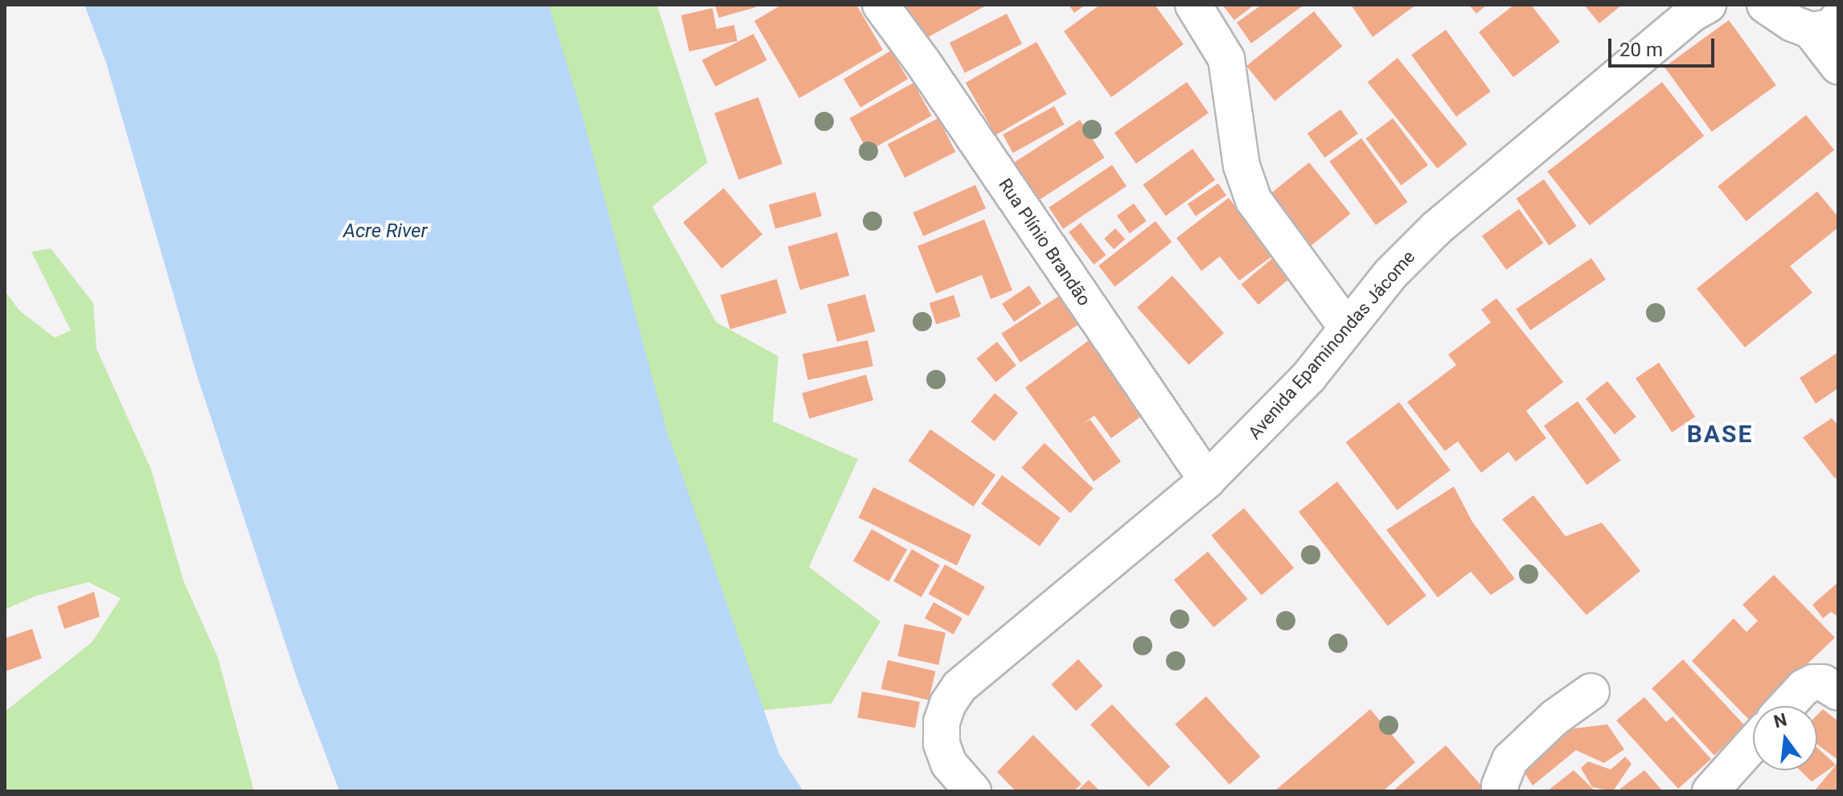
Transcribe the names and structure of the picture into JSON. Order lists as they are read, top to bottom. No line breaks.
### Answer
{"streets":{"street":["Rua Plínio Brandão","Avenida Epaminondas Jácome"]},"crossings":[["Rua Plínio Brandão","Avenida Epaminondas Jácome"]],"districts":["BASE"],"water":["Acre River"],"scale_bar":"20 m","north":"top"}
